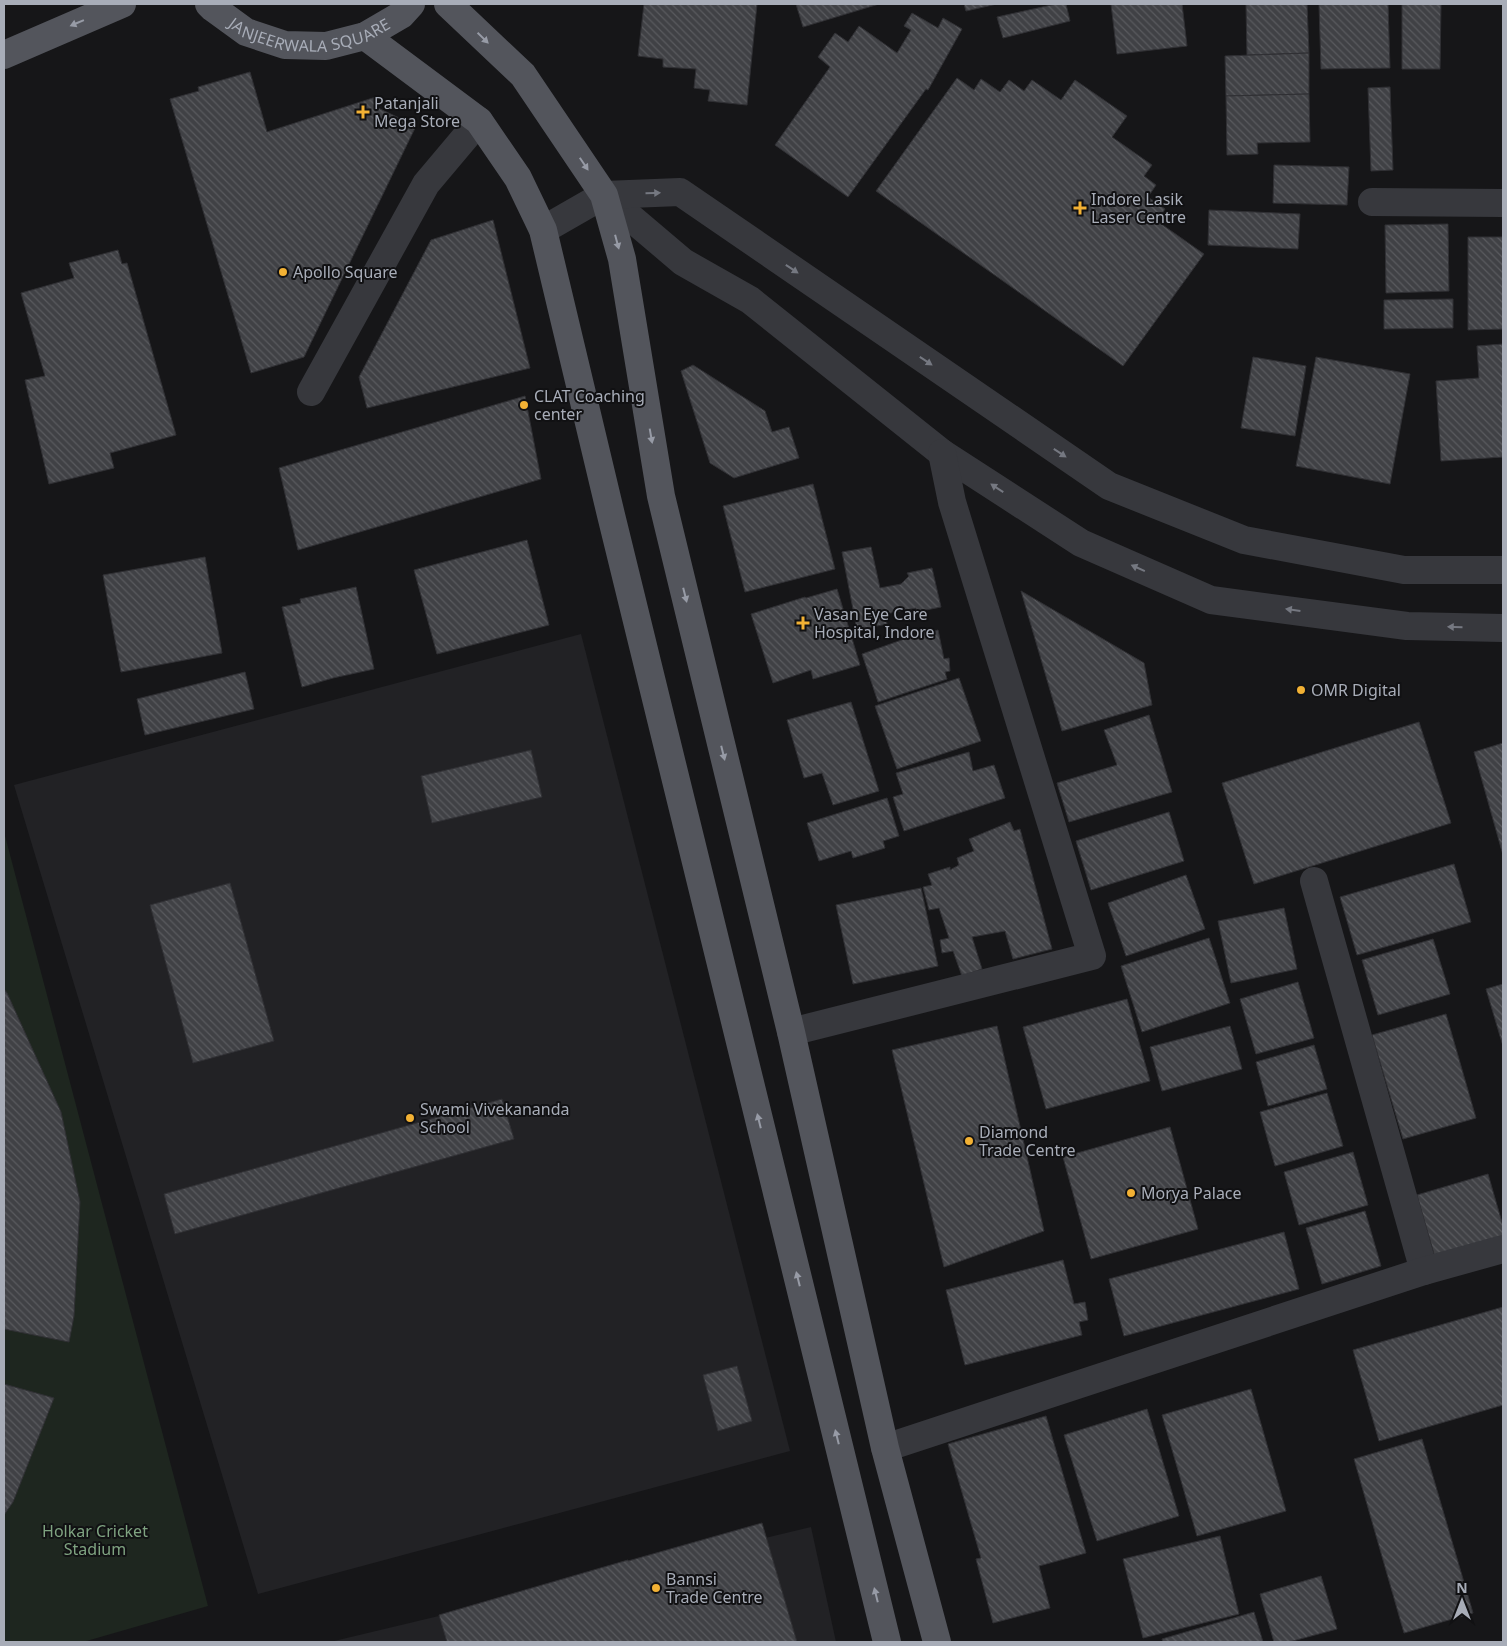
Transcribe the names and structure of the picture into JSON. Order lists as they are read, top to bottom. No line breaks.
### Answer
{"streets":{"main road":["JANJEERWALA SQUARE"]},"parks":["Holkar Cricket Stadium"],"places":{"health":["Patanjali Mega Store","Indore Lasik Laser Centre","Vasan Eye Care Hospital, Indore"],"other":["Apollo Square","CLAT Coaching center","OMR Digital","Swami Vivekananda School","Diamond Trade Centre","Morya Palace","Bannsi Trade Centre"]},"north":"top"}
